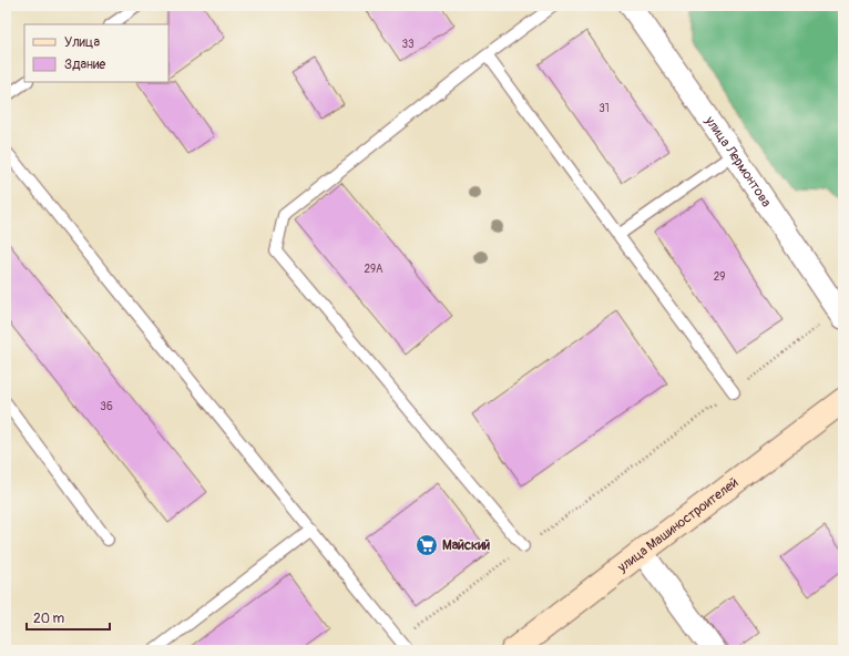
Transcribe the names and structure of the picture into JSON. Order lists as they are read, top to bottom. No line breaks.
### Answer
{"streets":{"street":["улица Лермонтова","улица Машиностроителей"]},"places":{"supermarket":["Майский"]},"house_numbers":["33","31","29А","29","36"],"legend":["Улица","Здание"],"scale_bar":"20 m"}
